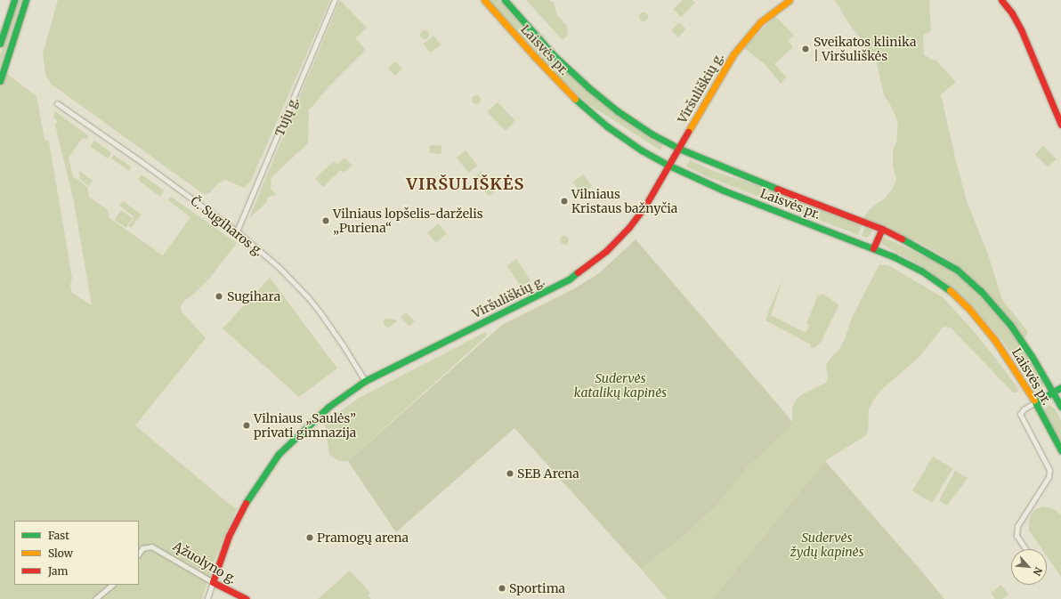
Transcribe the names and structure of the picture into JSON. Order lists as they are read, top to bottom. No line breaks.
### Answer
{"streets":{"main road":["Laisvės pr.","Viršuliškių g.","Ąžuolyno g."],"street":["Tujų g.","Č. Sugiharos g."]},"crossings":[["Laisvės pr.","Viršuliškių g."],["Viršuliškių g.","Č. Sugiharos g."],["Viršuliškių g.","Ąžuolyno g."],["Tujų g.","Č. Sugiharos g."]],"districts":["VIRŠULIŠKĖS"],"parks":["Sudervės katalikų kapinės","Sudervės žydų kapinės"],"places":["Sveikatos klinika | Viršuliškės","Vilniaus Kristaus bažnyčia","Vilniaus lopšelis-darželis „Puriena“","Sugihara","Vilniaus „Saulės” privati gimnazija","SEB Arena","Pramogų arena","Sportima"],"legend":["Fast","Slow","Jam"],"north":"bottom right"}
